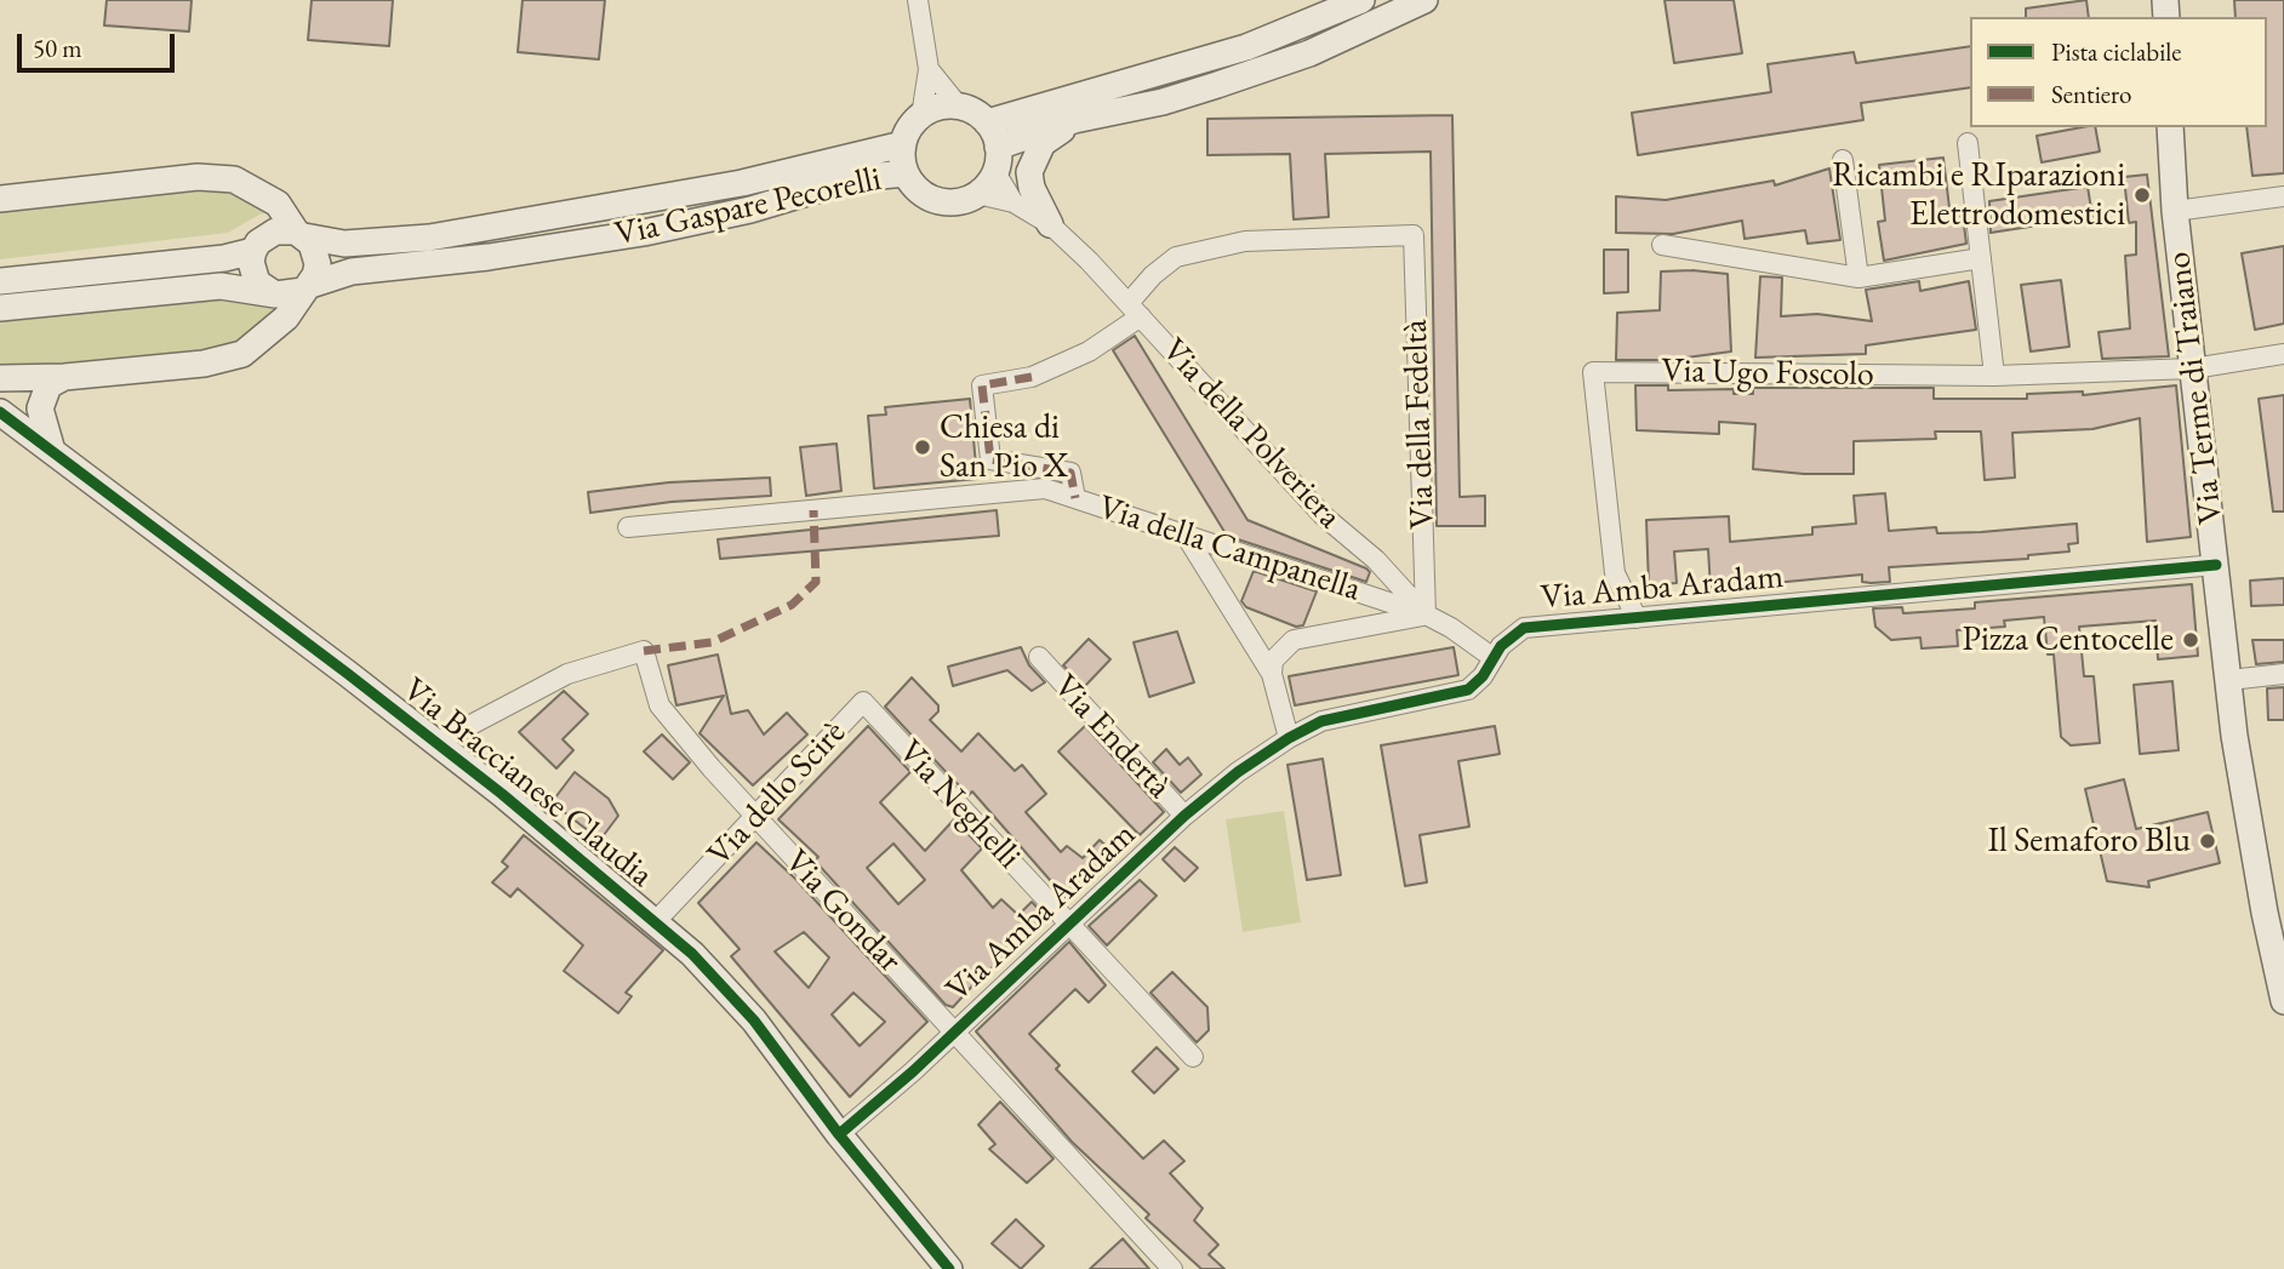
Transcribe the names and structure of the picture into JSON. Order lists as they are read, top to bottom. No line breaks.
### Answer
{"streets":{"street":["Via Gaspare Pecorelli","Via Ugo Foscolo","Via Terme di Traiano","Via della Fedeltà","Via della Polveriera","Via della Campanella","Via Amba Aradam","Via Endertà","Via Braccianese Claudia","Via dello Scirè","Via Neghelli","Via Gondar"]},"crossings":[["Via Gaspare Pecorelli","Via della Polveriera"],["Via Ugo Foscolo","Via Terme di Traiano"],["Via Ugo Foscolo","Via Amba Aradam"],["Via Terme di Traiano","Via Amba Aradam"],["Via della Fedeltà","Via della Polveriera"],["Via della Fedeltà","Via della Campanella"],["Via della Polveriera","Via della Campanella"],["Via della Polveriera","Via Amba Aradam"],["Via Amba Aradam","Via Endertà"],["Via Amba Aradam","Via Braccianese Claudia"],["Via Amba Aradam","Via Neghelli"],["Via Amba Aradam","Via Gondar"],["Via Braccianese Claudia","Via dello Scirè"],["Via Braccianese Claudia","Via Gondar"],["Via dello Scirè","Via Neghelli"],["Via dello Scirè","Via Gondar"]],"places":["Ricambi e RIparazioni Elettrodomestici","Chiesa di San Pio X","Pizza Centocelle","Il Semaforo Blu"],"legend":["Pista ciclabile","Sentiero"],"scale_bar":"50 m"}
